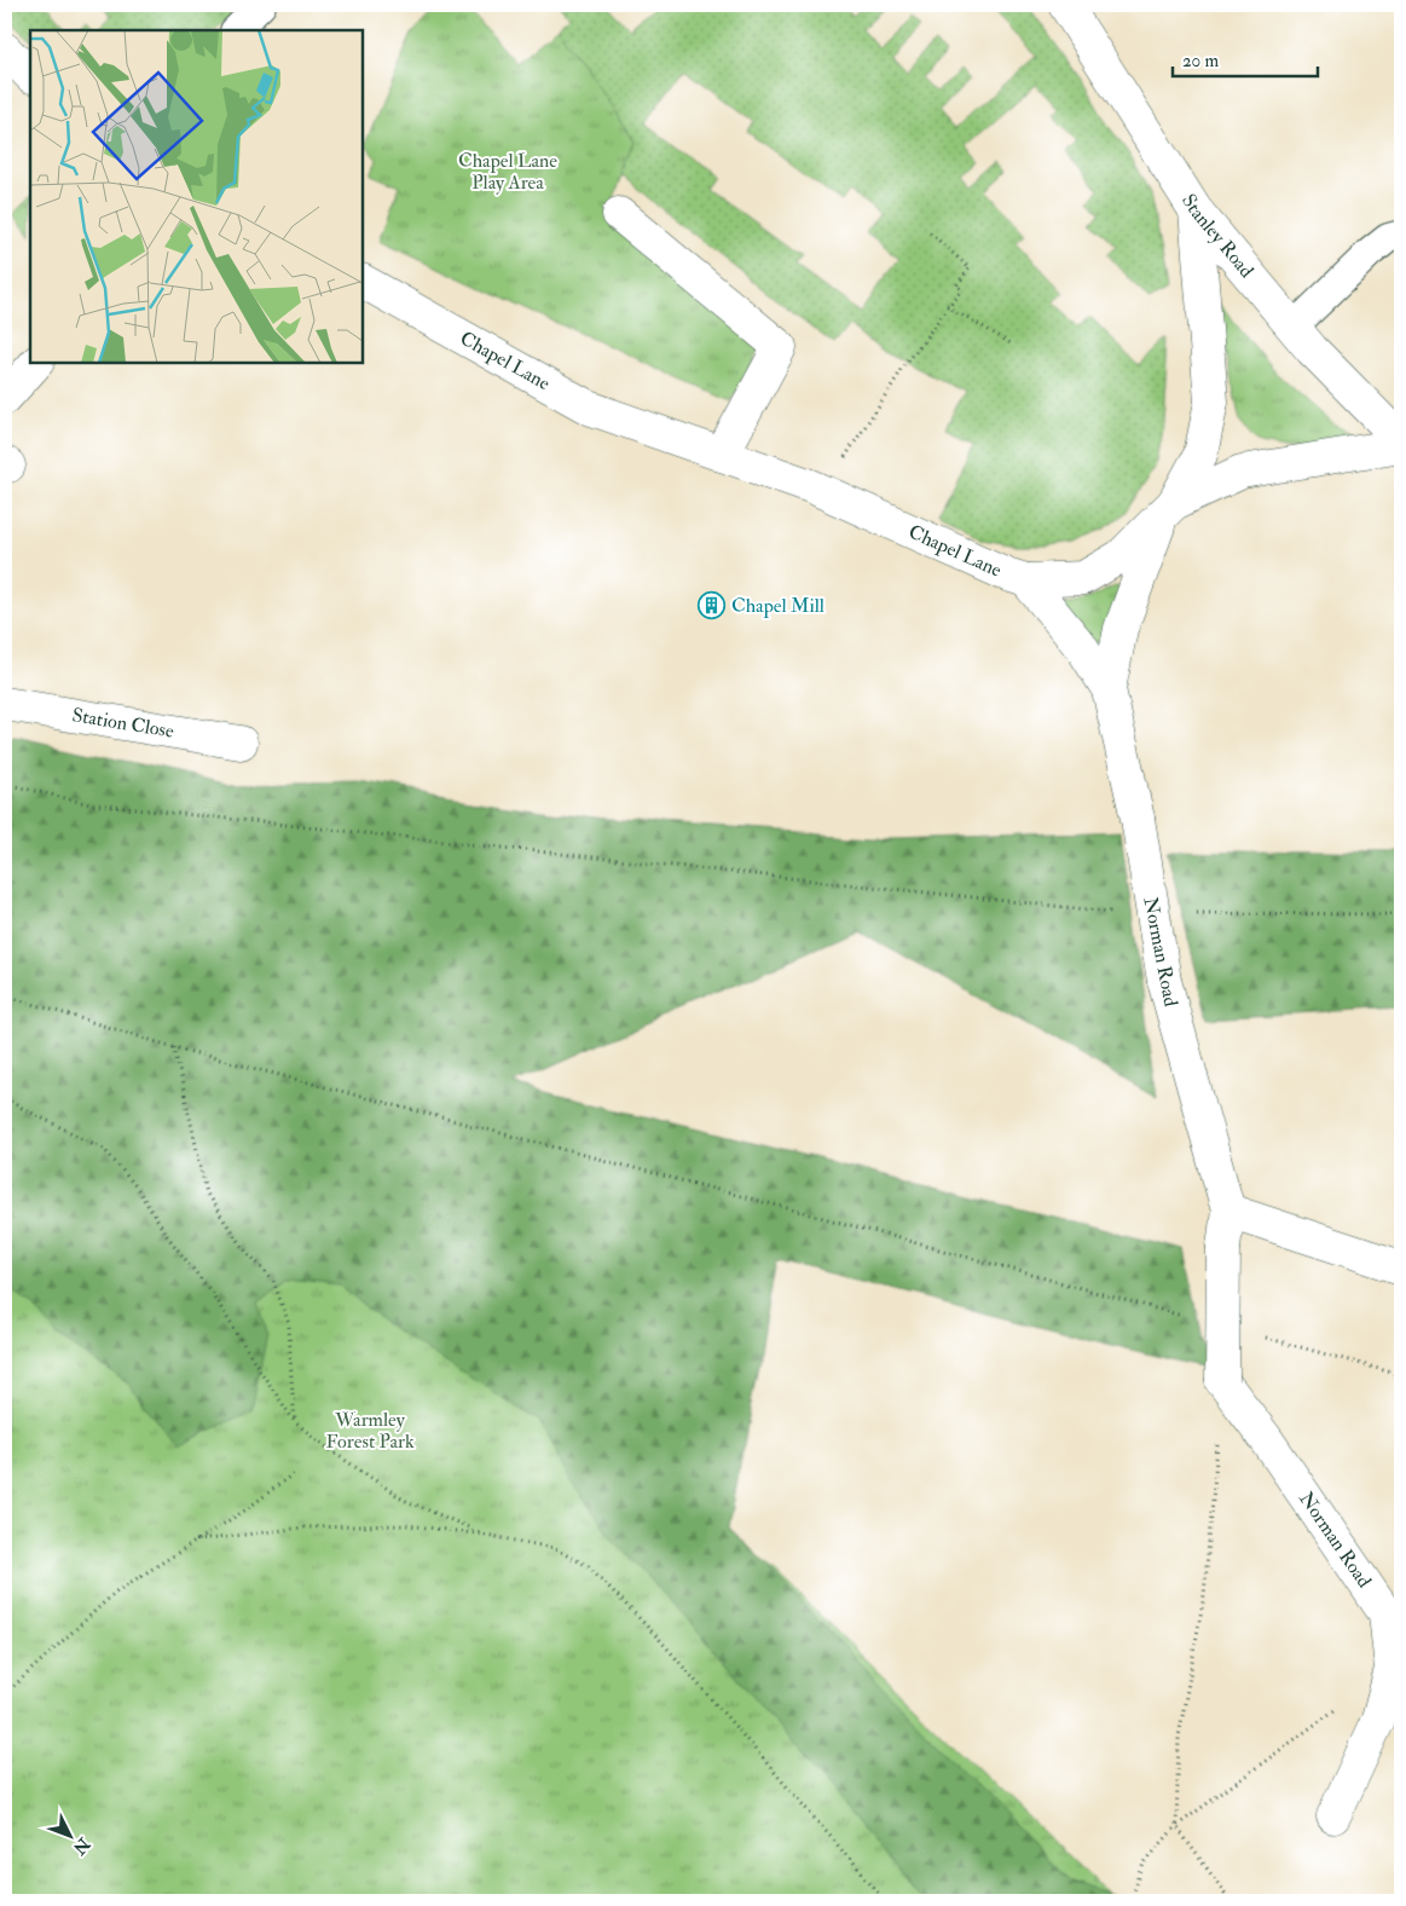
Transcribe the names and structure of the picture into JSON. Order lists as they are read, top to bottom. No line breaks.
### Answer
{"streets":{"street":["Stanley Road","Chapel Lane","Station Close","Norman Road"]},"crossings":[["Stanley Road","Chapel Lane"],["Chapel Lane","Norman Road"]],"parks":["Chapel Lane Play Area","Warmley Forest Park"],"places":{"building":["Chapel Mill"]},"scale_bar":"20 m","north":"bottom right"}
